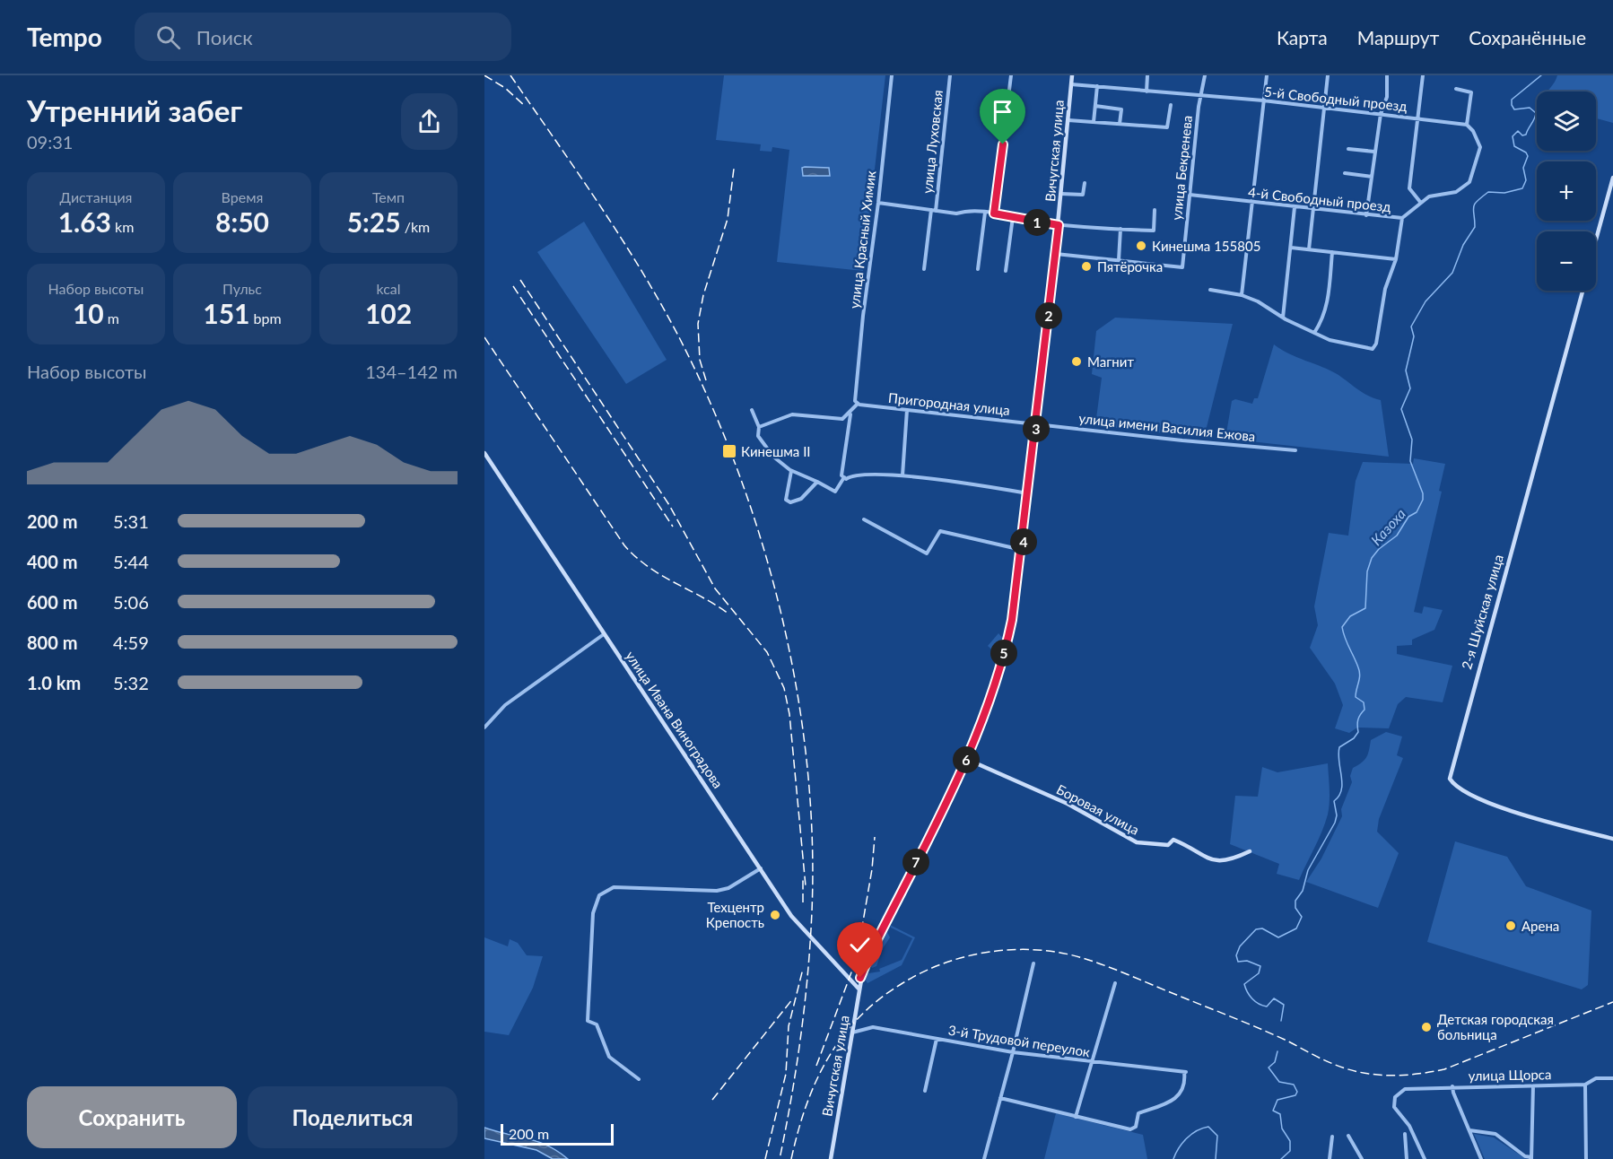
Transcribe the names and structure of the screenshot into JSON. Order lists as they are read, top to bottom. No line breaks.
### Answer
{"streets":{"street":["5-й Свободный проезд","улица Луховская","Вичугская улица","улица Бекренева","4-й Свободный проезд","улица Красный Химик","Пригородная улица","улица имени Василия Ежова","2-я Шуйская улица","улица Ивана Виноградова","Боровая улица","3-й Трудовой переулок","улица Щорса"]},"crossings":[["5-й Свободный проезд","Вичугская улица"],["5-й Свободный проезд","улица Бекренева"],["5-й Свободный проезд","4-й Свободный проезд"],["Вичугская улица","Пригородная улица"],["Вичугская улица","улица имени Василия Ежова"],["Вичугская улица","улица Ивана Виноградова"],["Вичугская улица","Боровая улица"],["Вичугская улица","3-й Трудовой переулок"],["улица Бекренева","4-й Свободный проезд"],["улица Красный Химик","Пригородная улица"],["Пригородная улица","улица имени Василия Ежова"]],"water":["Казоха"],"places":{"other":["Кинешма 155805","Пятёрочка","Магнит","Техцентр Крепость","Арена","Детская городская больница"],"transit":["Кинешма II"]},"scale_bar":"200 m","page":{"header":"Tempo","search":"Поиск","nav":["Карта","Маршрут","Сохранённые"],"heading":["Утренний забег","09:31"],"map_buttons":["+","−"],"stats":[["Дистанция","1.63 km"],["Время","8:50"],["Темп","5:25 /km"],["Набор высоты","10 m"],["Пульс","151 bpm"],["kcal","102"]],"pins":["1","2","3","4","5","6","7"],"chart":["Набор высоты","134–142 m"],"list":[{"name":"200 m","note":"5:31"},{"name":"400 m","note":"5:44"},{"name":"600 m","note":"5:06"},{"name":"800 m","note":"4:59"},{"name":"1.0 km","note":"5:32"}],"buttons":["Сохранить","Поделиться"],"scale":"200 m"}}
